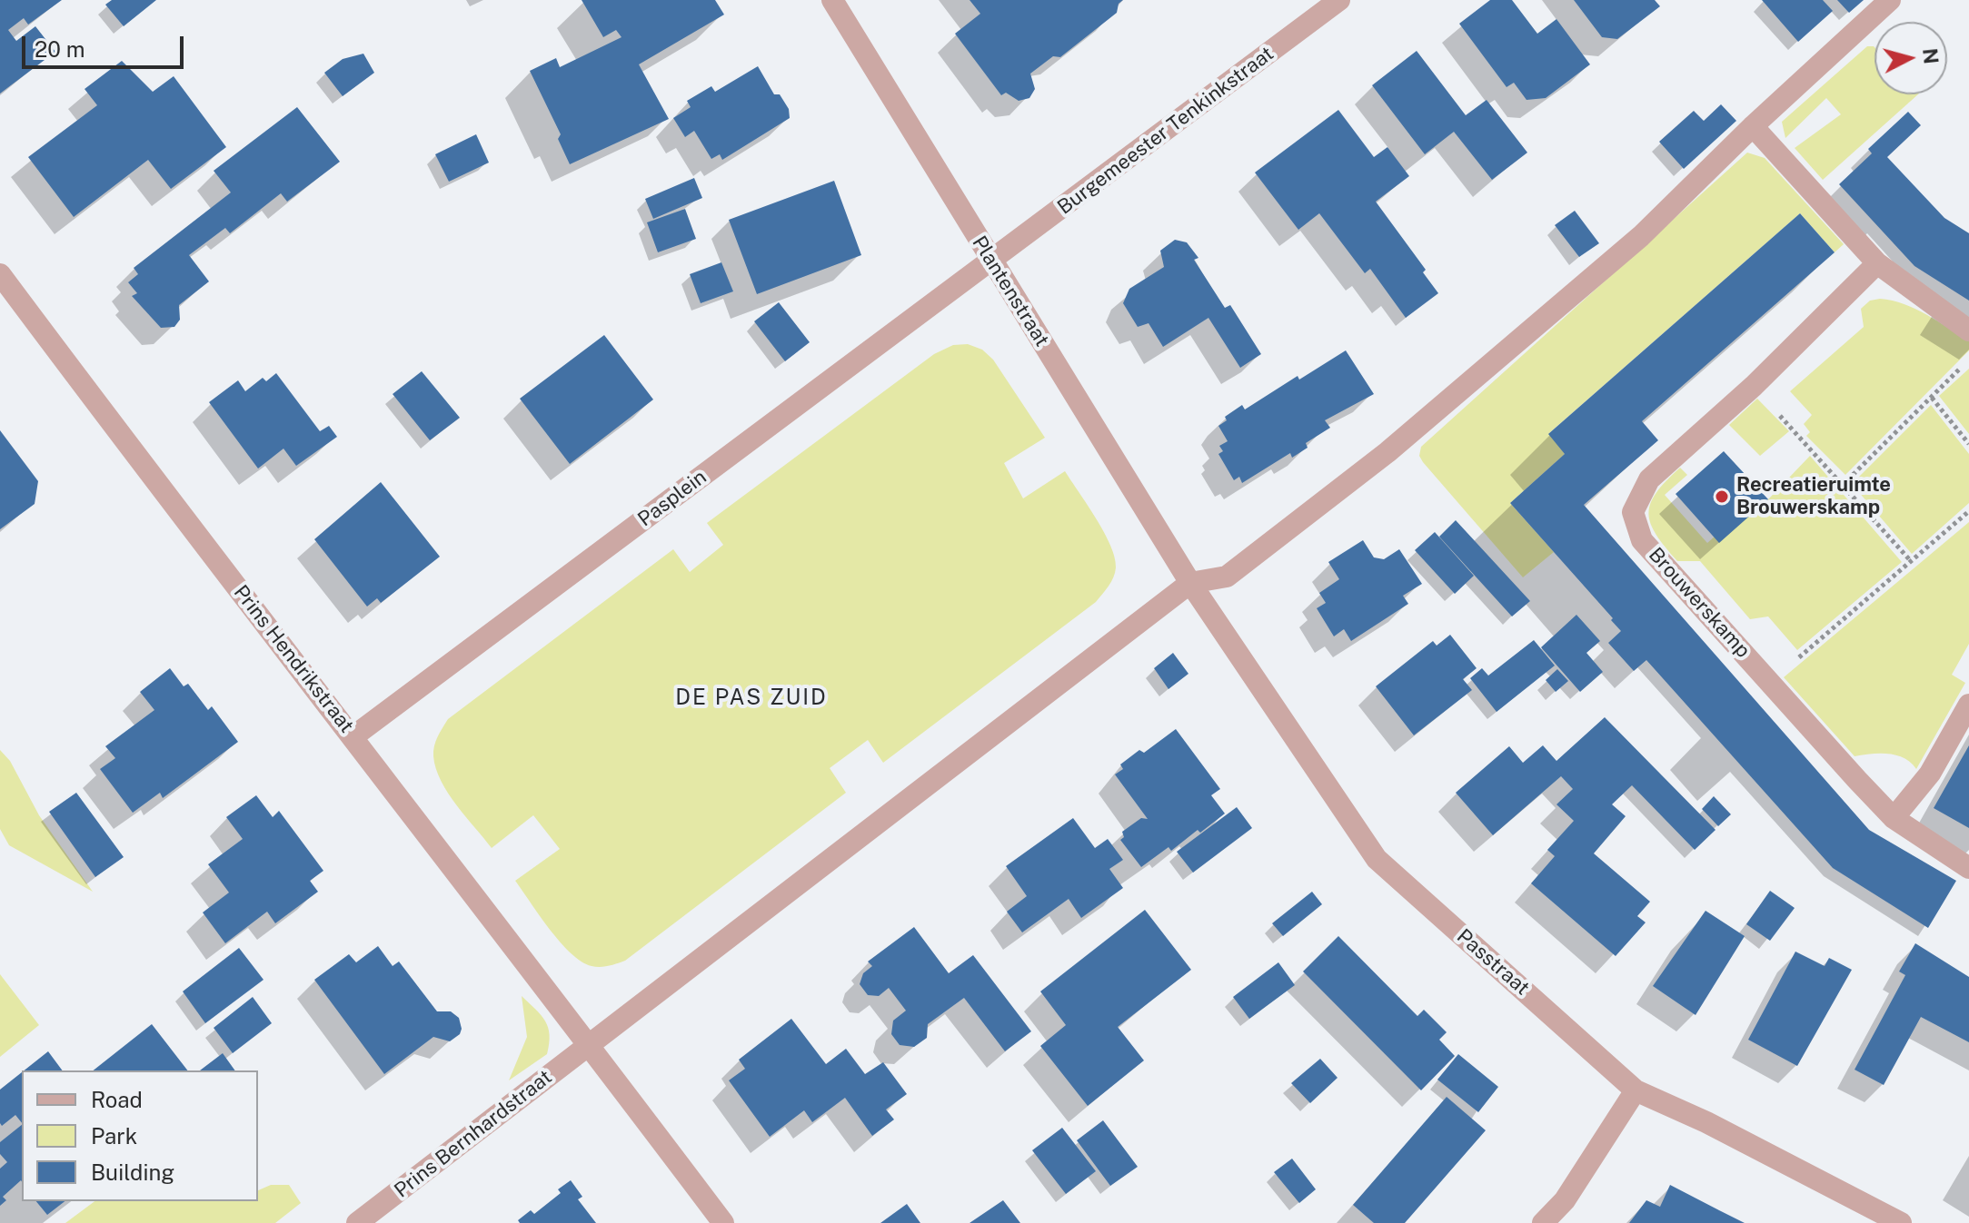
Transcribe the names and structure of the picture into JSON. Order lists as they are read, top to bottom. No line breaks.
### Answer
{"streets":{"street":["Burgemeester Tenkinkstraat","Plantenstraat","Pasplein","Brouwerskamp","Prins Hendrikstraat","Passtraat","Prins Bernhardstraat"]},"crossings":[["Burgemeester Tenkinkstraat","Plantenstraat"],["Burgemeester Tenkinkstraat","Pasplein"],["Plantenstraat","Pasplein"],["Plantenstraat","Passtraat"],["Pasplein","Prins Hendrikstraat"],["Prins Hendrikstraat","Prins Bernhardstraat"]],"districts":["DE PAS ZUID"],"places":["Recreatieruimte Brouwerskamp"],"legend":["Road","Park","Building"],"scale_bar":"20 m","north":"right"}
